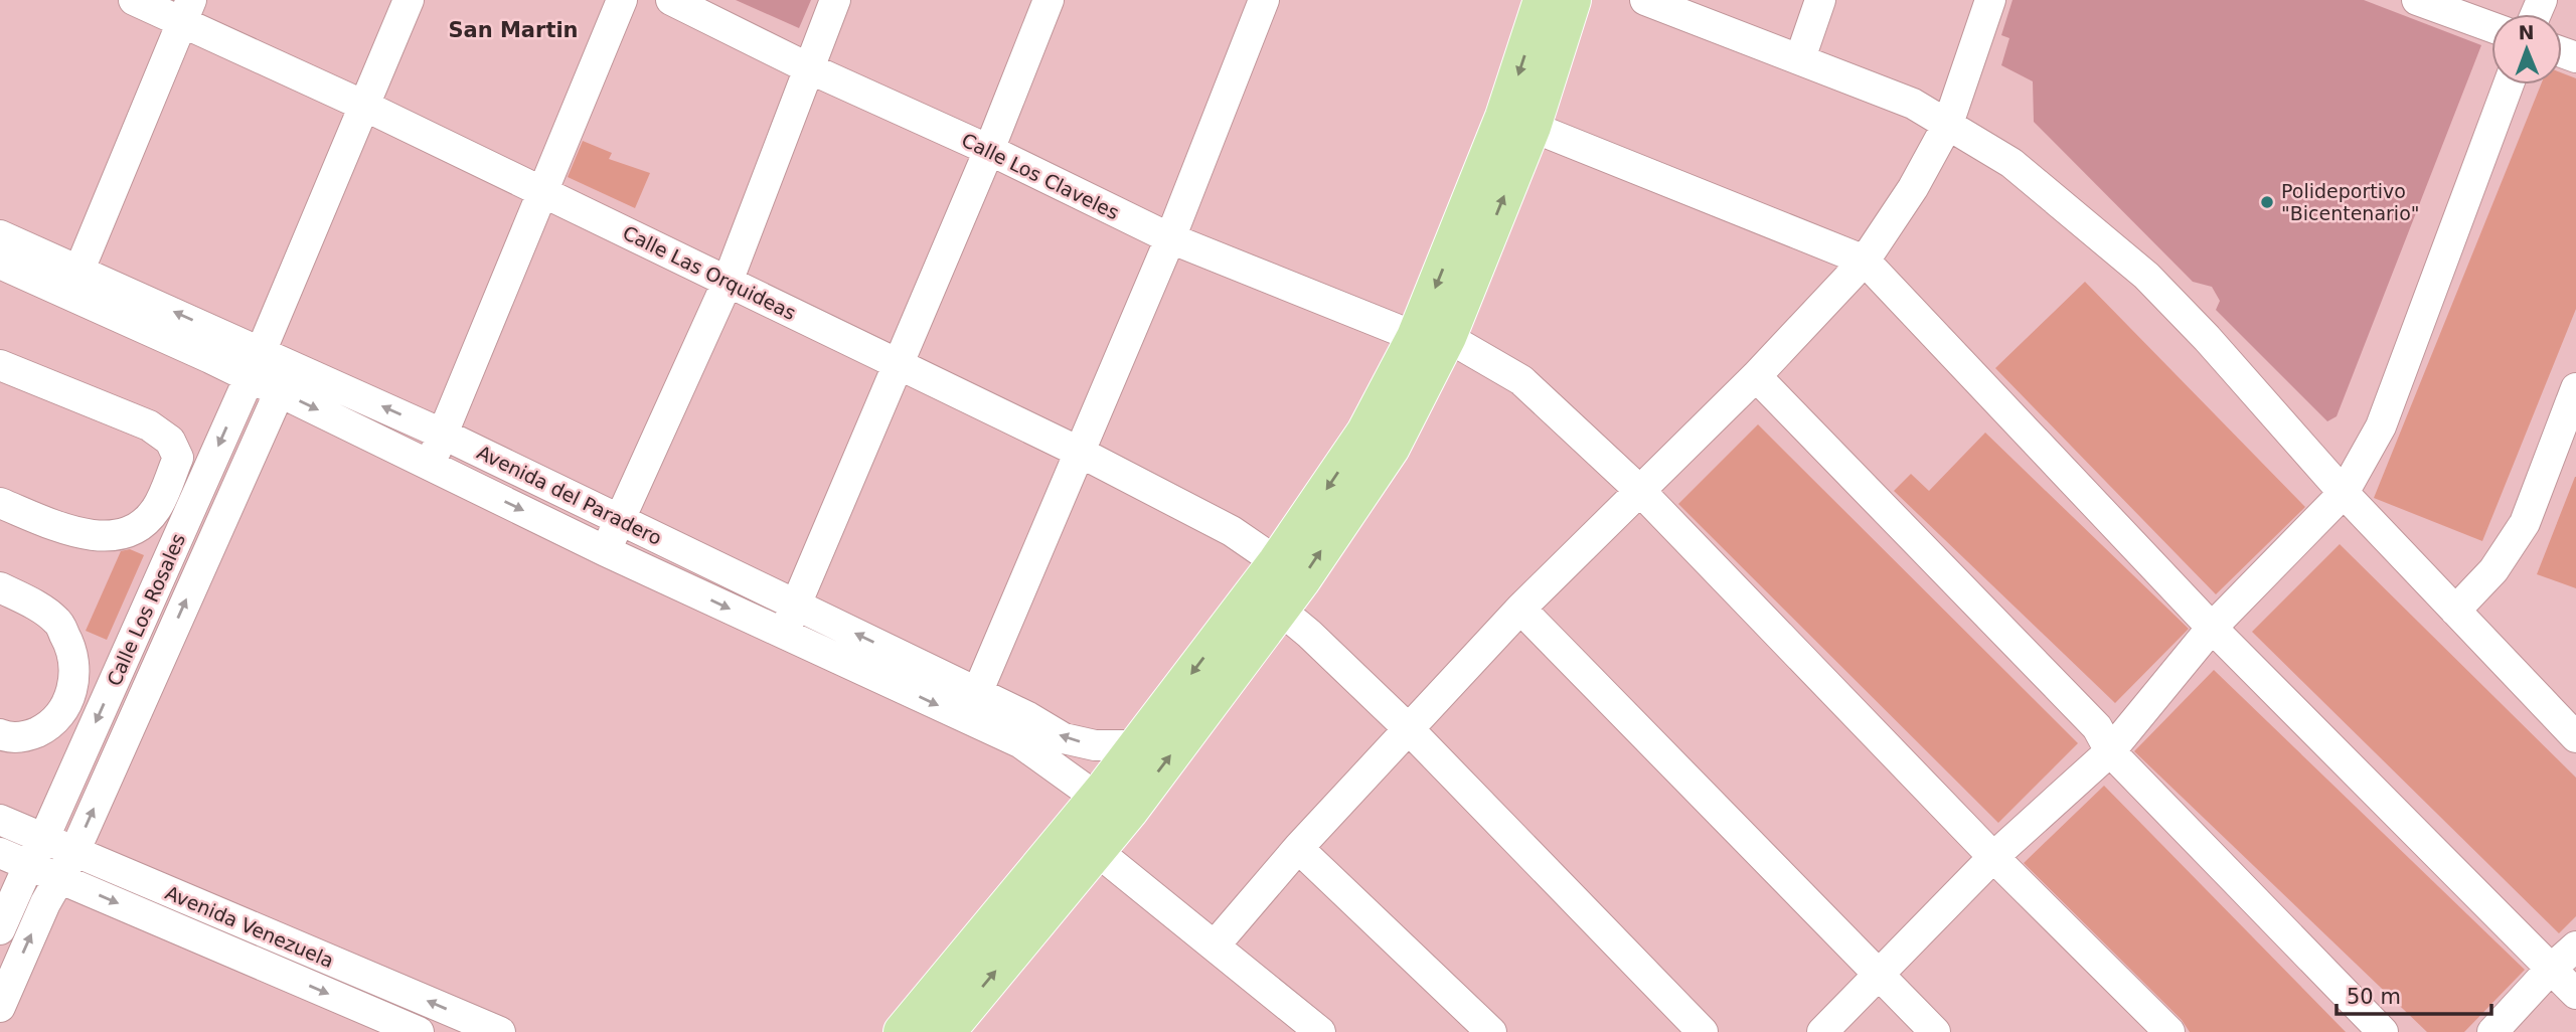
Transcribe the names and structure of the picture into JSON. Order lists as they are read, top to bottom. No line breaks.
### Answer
{"streets":{"street":["Calle Los Claveles","Calle Las Orquideas","Avenida del Paradero","Calle Los Rosales","Avenida Venezuela"]},"crossings":[["Calle Las Orquideas","Calle Los Rosales"],["Avenida del Paradero","Calle Los Rosales"],["Calle Los Rosales","Avenida Venezuela"]],"districts":["San Martin"],"places":["Polideportivo \"Bicentenario\""],"scale_bar":"50 m","north":"top"}
